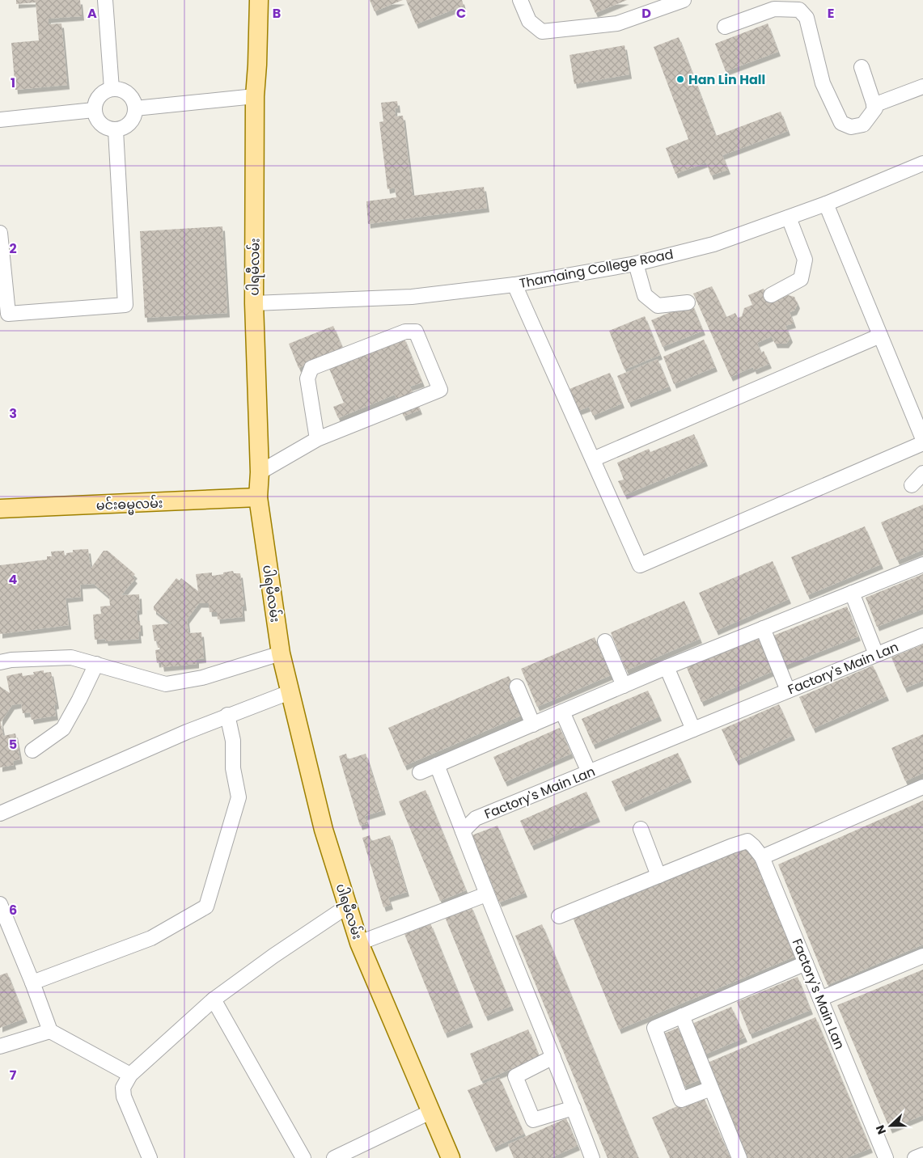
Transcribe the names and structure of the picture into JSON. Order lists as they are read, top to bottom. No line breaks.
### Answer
{"streets":{"main road":["ပါရမီလမ်း","မင်းဓမ္မလမ်း"],"street":["Thamaing College Road","Factory's Main Lan"]},"crossings":[["ပါရမီလမ်း","Thamaing College Road"],["ပါရမီလမ်း","မင်းဓမ္မလမ်း"]],"places":["Han Lin Hall"],"north":"left","grid":{"columns":["A","B","C","D","E"],"rows":["1","2","3","4","5","6","7"]}}
